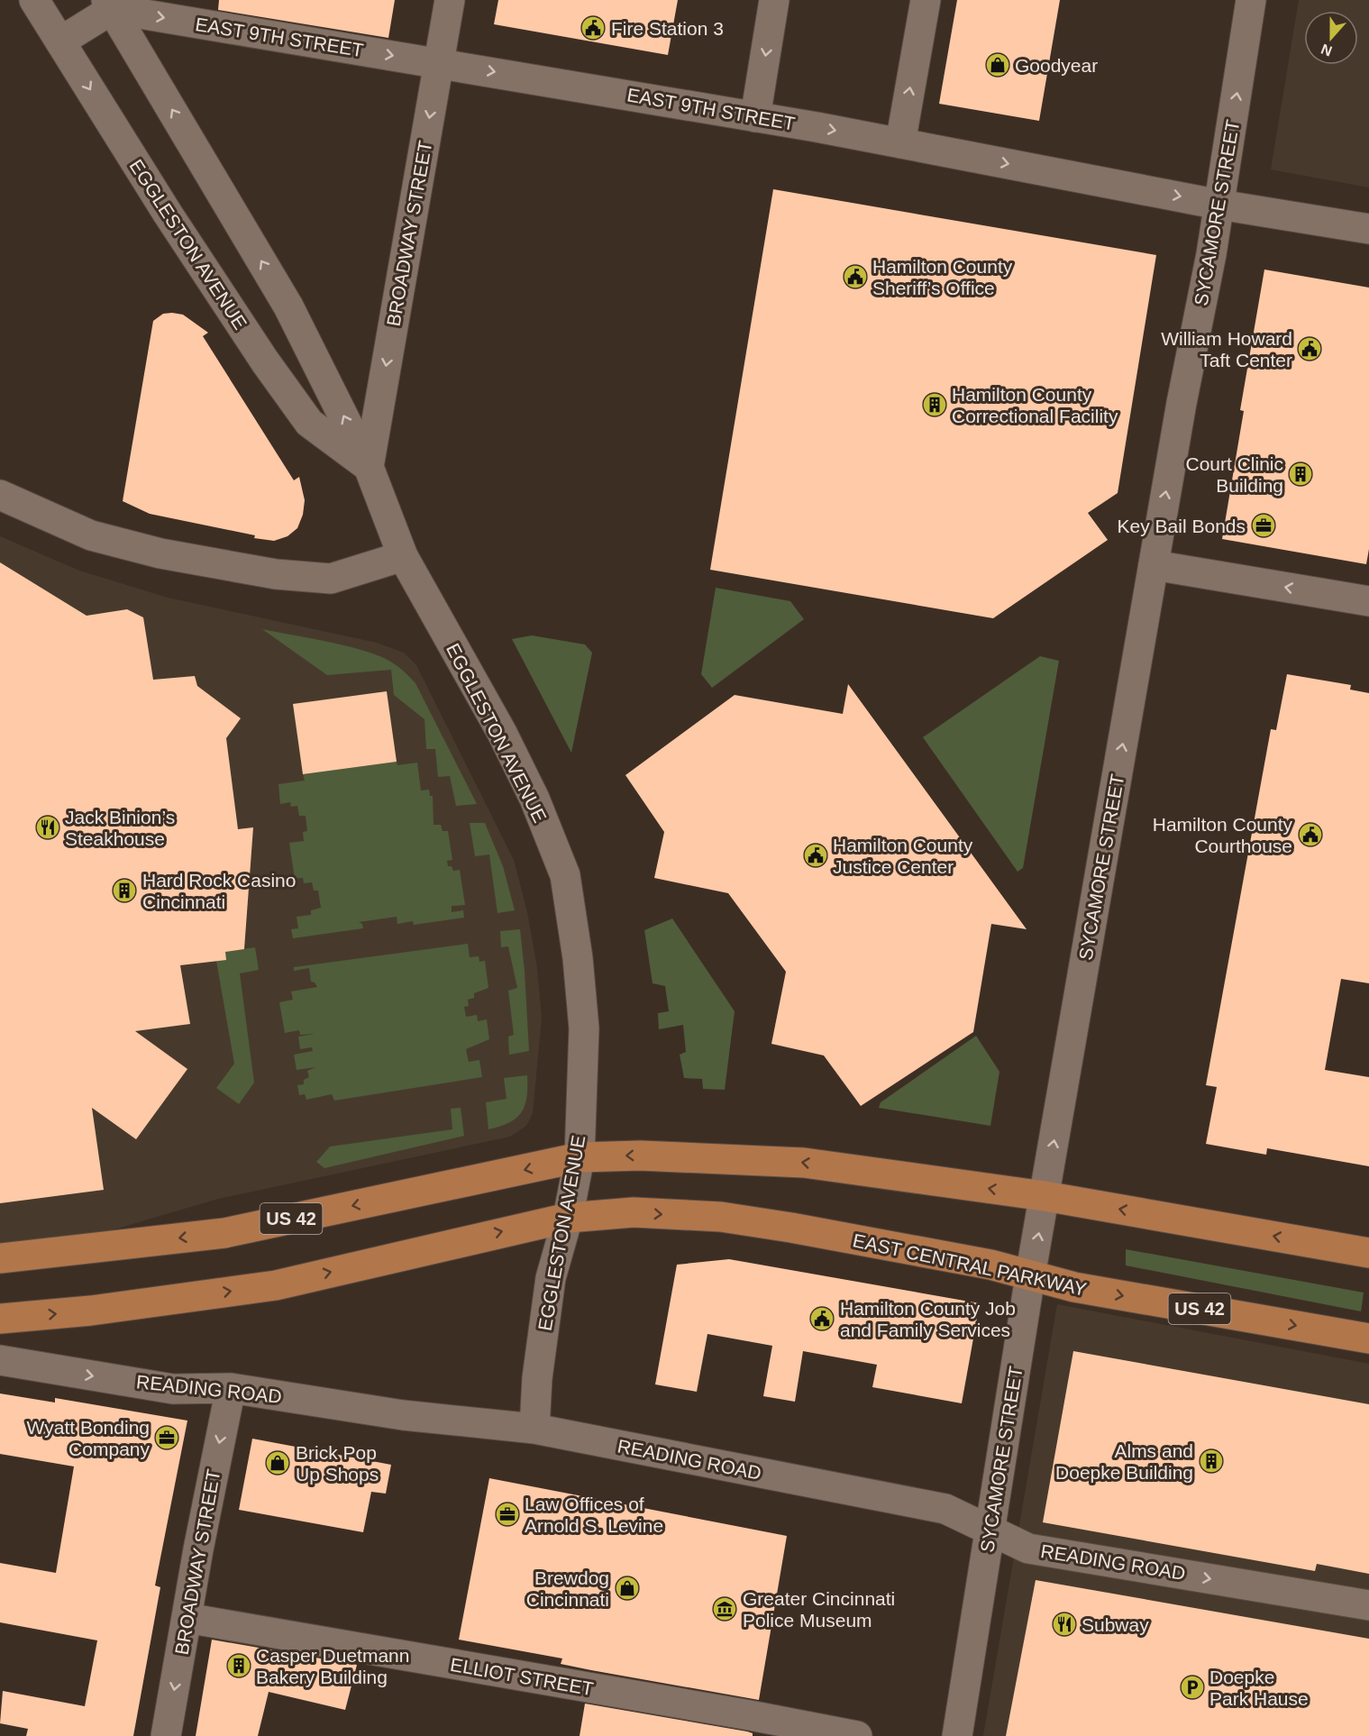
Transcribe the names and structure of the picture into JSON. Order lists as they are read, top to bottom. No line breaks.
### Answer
{"streets":{"main road":["US 42","EAST CENTRAL PARKWAY"],"street":["EAST 9TH STREET","SYCAMORE STREET","BROADWAY STREET","EGGLESTON AVENUE","READING ROAD","ELLIOT STREET"]},"crossings":[["EAST 9TH STREET","SYCAMORE STREET"],["EAST 9TH STREET","BROADWAY STREET"],["EAST 9TH STREET","EGGLESTON AVENUE"],["SYCAMORE STREET","US 42"],["SYCAMORE STREET","EAST CENTRAL PARKWAY"],["SYCAMORE STREET","READING ROAD"],["BROADWAY STREET","EGGLESTON AVENUE"],["BROADWAY STREET","READING ROAD"],["BROADWAY STREET","ELLIOT STREET"],["EGGLESTON AVENUE","US 42"],["EGGLESTON AVENUE","EAST CENTRAL PARKWAY"],["EGGLESTON AVENUE","READING ROAD"],["US 42","EAST CENTRAL PARKWAY"]],"one_way":["EAST 9TH STREET","SYCAMORE STREET","BROADWAY STREET","READING ROAD"],"places":{"public building":["Fire Station 3","Hamilton County Sheriff’s Office","William Howard Taft Center","Hamilton County Courthouse","Hamilton County Justice Center","Hamilton County Job and Family Services"],"shop":["Goodyear","Brick Pop Up Shops","Brewdog Cincinnati"],"building":["Hamilton County Correctional Facility","Court Clinic Building","Hard Rock Casino Cincinnati","Alms and Doepke Building","Casper Duetmann Bakery Building"],"office":["Key Bail Bonds","Wyatt Bonding Company","Law Offices of Arnold S. Levine"],"restaurant":["Jack Binion’s Steakhouse","Subway"],"museum":["Greater Cincinnati Police Museum"],"parking":["Doepke Park Hause"]},"north":"bottom"}
